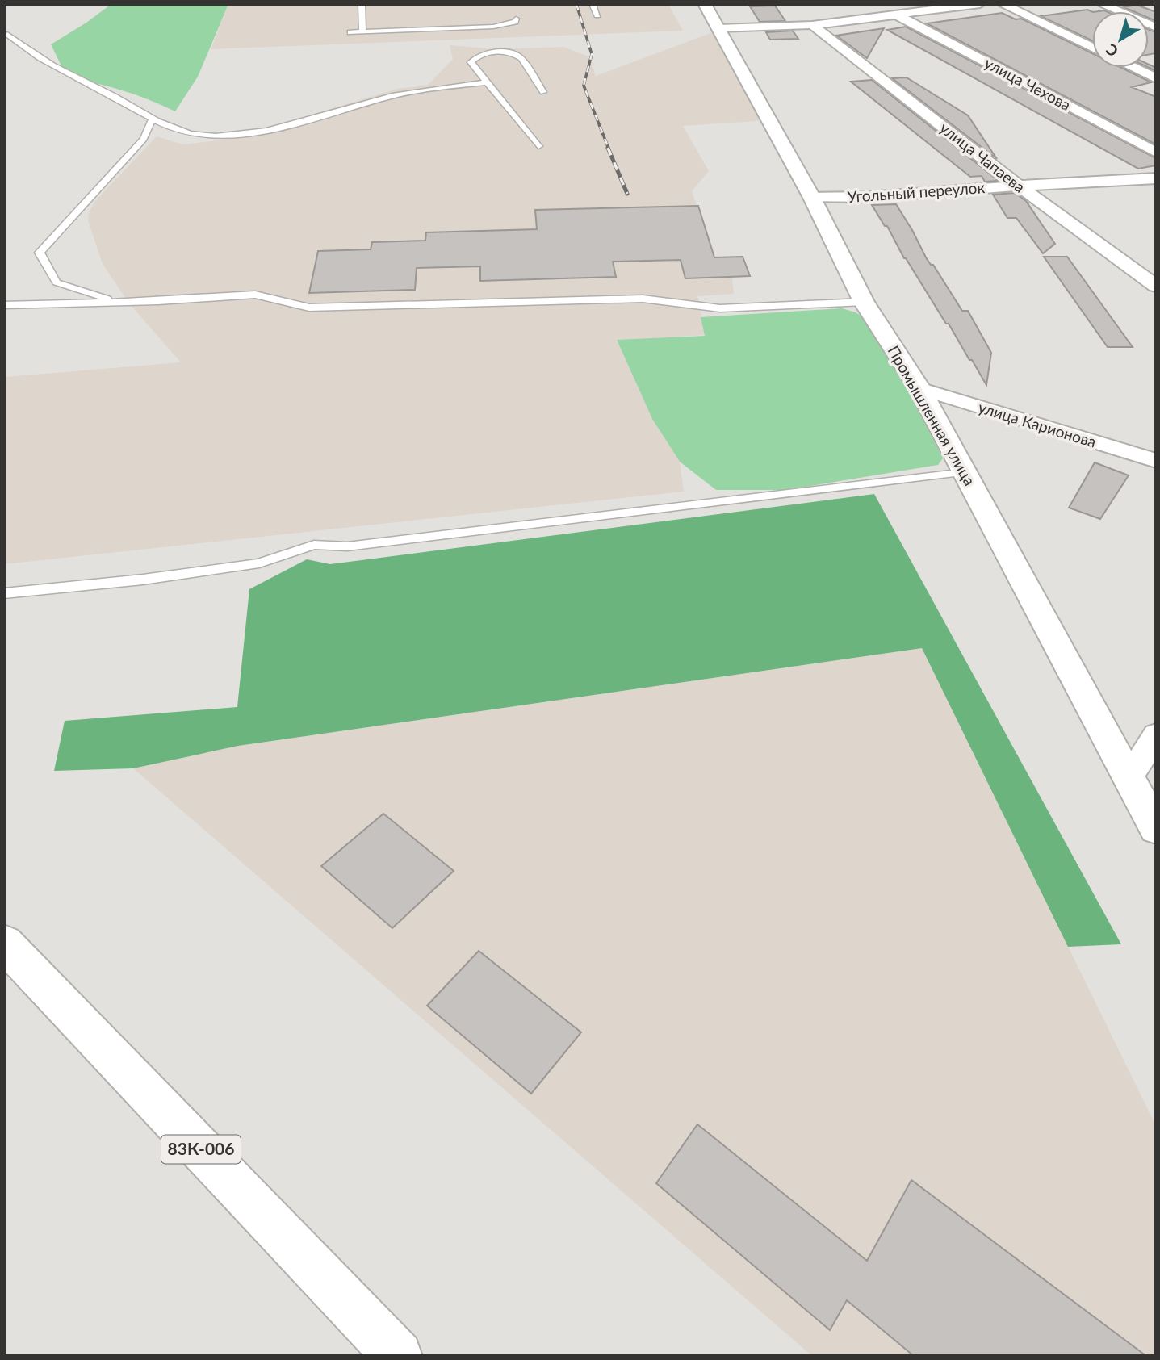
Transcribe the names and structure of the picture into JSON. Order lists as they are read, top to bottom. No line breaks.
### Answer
{"streets":{"street":["улица Чехова","улица Чапаева","Угольный переулок","Промышленная улица","улица Карионова","83К-006"]},"crossings":[["улица Чапаева","Угольный переулок"],["Угольный переулок","Промышленная улица"],["Промышленная улица","улица Карионова"]],"north":"bottom left"}
